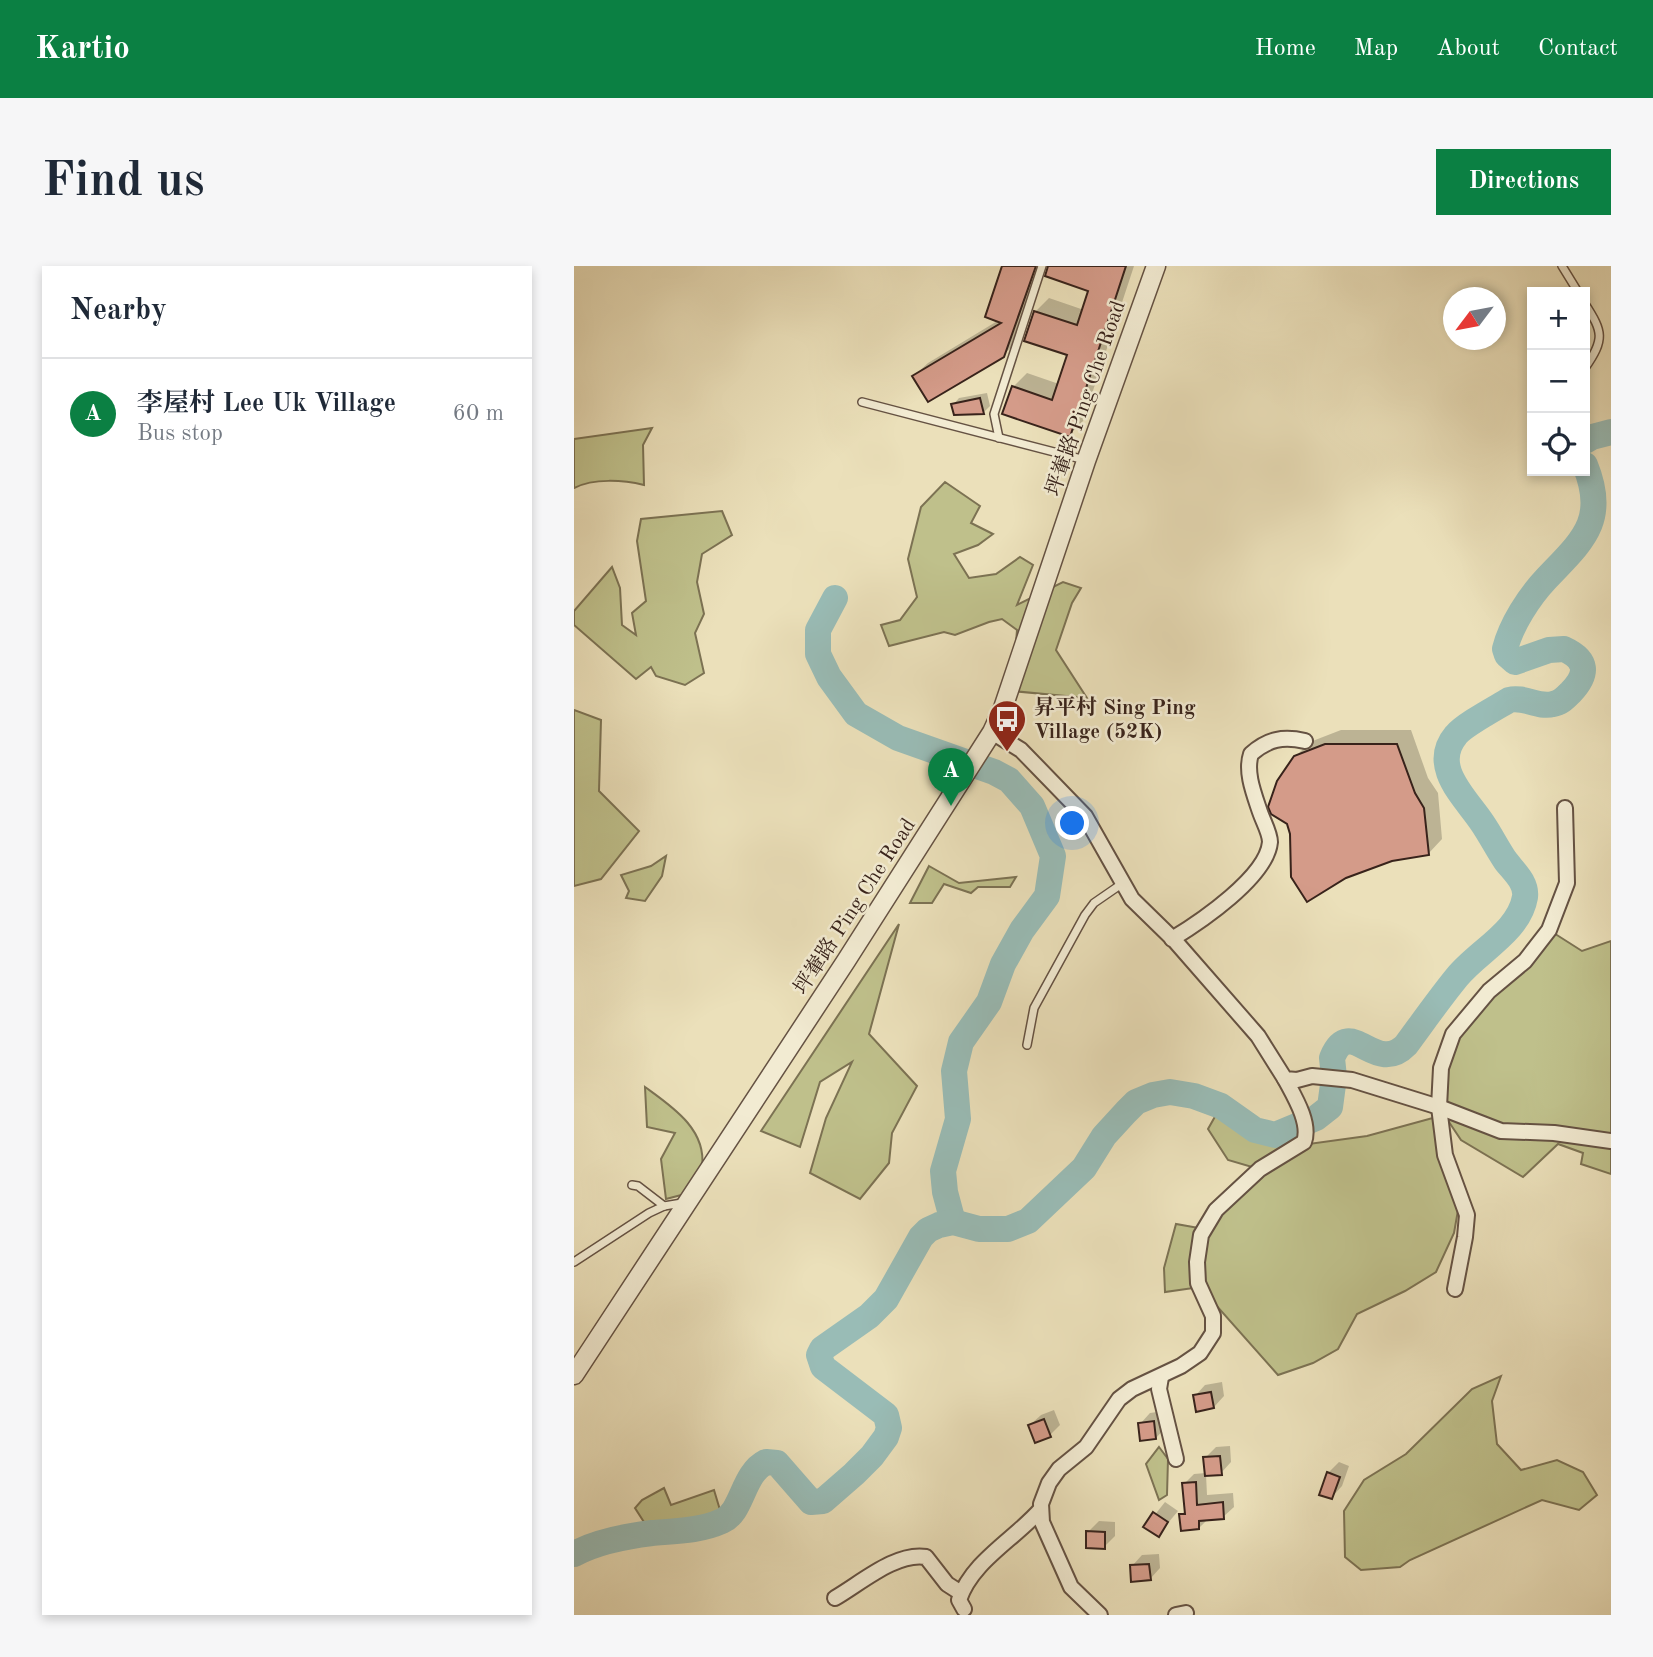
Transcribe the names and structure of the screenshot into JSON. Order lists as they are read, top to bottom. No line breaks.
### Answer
{"streets":{"street":["坪輋路 Ping Che Road"]},"places":{"bus stop":["昇平村 Sing Ping Village (52K)"]},"north":"bottom left","page":{"header":"Kartio","nav":["Home","Map","About","Contact"],"buttons":"Directions","title":"Find us","heading":"Nearby","map_buttons":["+","−"],"list":[{"mark":"A","name":"李屋村 Lee Uk Village","note":"Bus stop","value":"60 m"}],"pins":"A"}}
